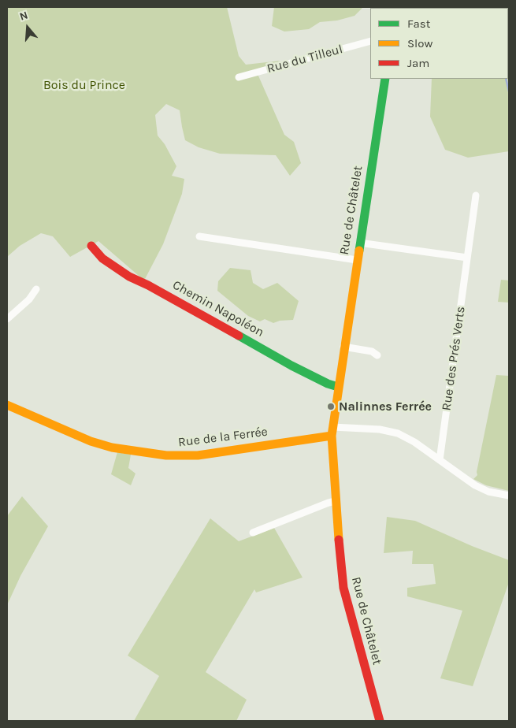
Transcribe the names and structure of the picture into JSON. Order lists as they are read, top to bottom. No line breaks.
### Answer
{"streets":{"street":["Rue du Tilleul","Rue de Châtelet","Chemin Napoléon","Rue des Prés Verts","Rue de la Ferrée"]},"crossings":[["Rue de Châtelet","Chemin Napoléon"],["Rue de Châtelet","Rue de la Ferrée"],["Rue des Prés Verts","Rue de la Ferrée"]],"parks":["Bois du Prince"],"places":["Nalinnes Ferrée"],"legend":["Fast","Slow","Jam"],"north":"top"}
